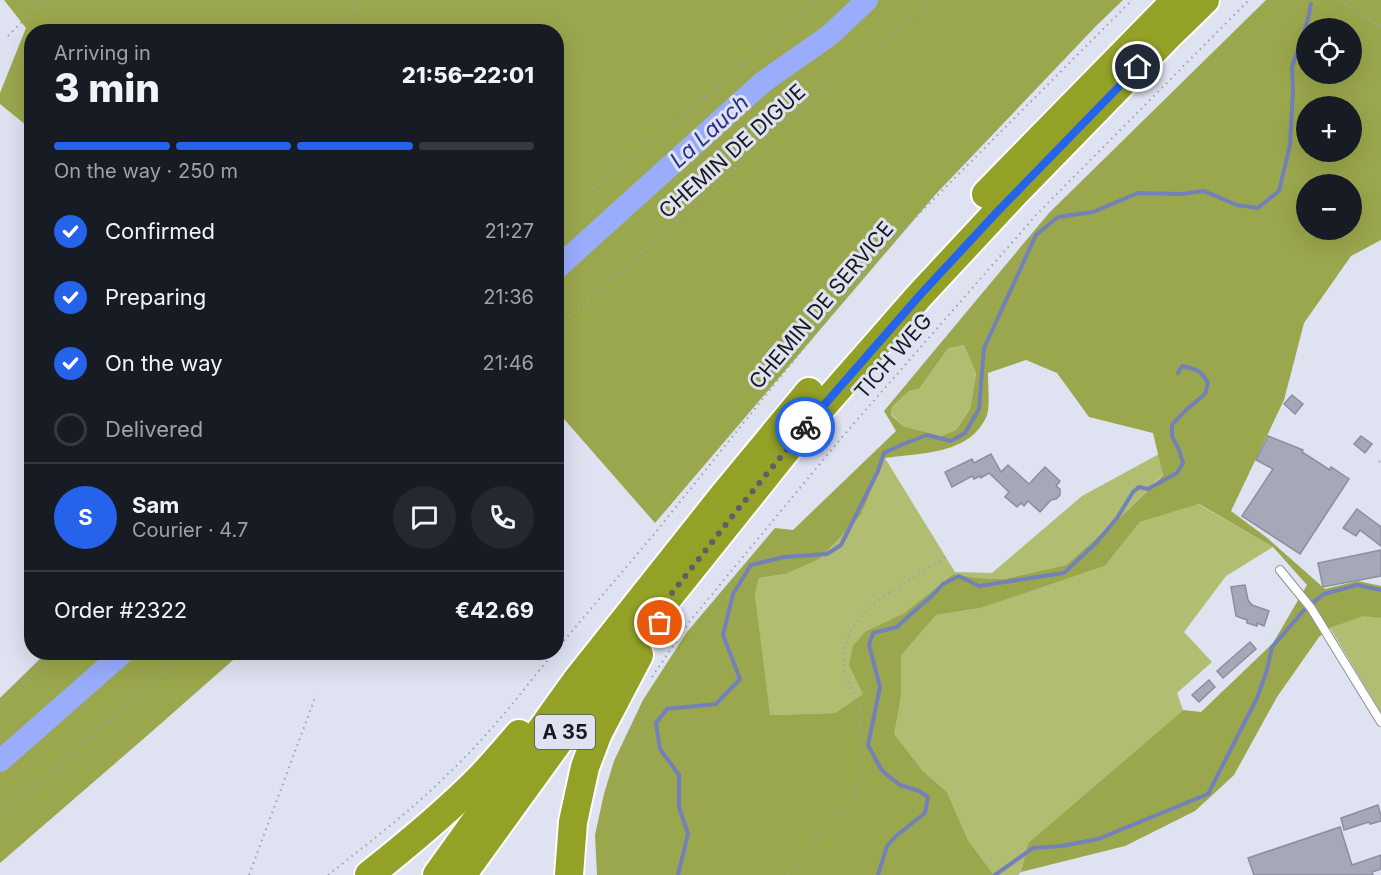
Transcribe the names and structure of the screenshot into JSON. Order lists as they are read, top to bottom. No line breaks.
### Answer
{"streets":{"highway":["A 35"],"path":["CHEMIN DE DIGUE","CHEMIN DE SERVICE","TICH WEG"]},"water":["La Lauch"],"page":{"map_buttons":["+","−"],"heading":["3 min","Arriving in","21:56–22:01"],"panel":["Sam","Courier · 4.7","Order #2322","€42.69"],"bar":"On the way · 250 m","list":[["Confirmed","21:27"],["Preparing","21:36"],["On the way","21:46"],"Delivered"],"round":"S"}}
